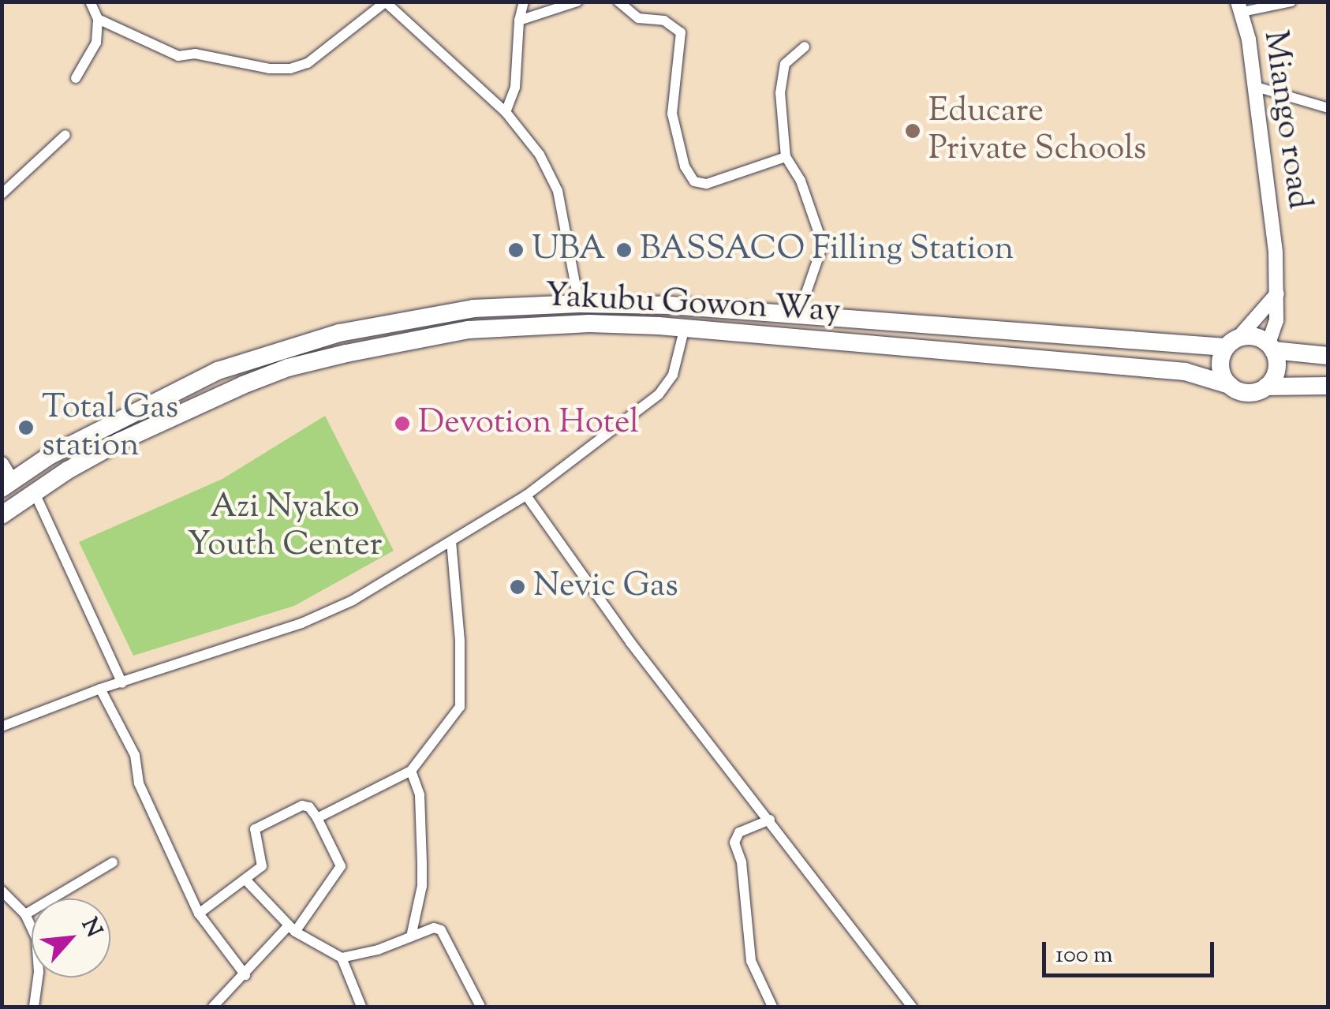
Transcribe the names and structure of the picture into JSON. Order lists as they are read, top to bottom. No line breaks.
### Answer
{"streets":{"highway":["Yakubu Gowon Way"],"main road":["Miango road"]},"crossings":[["Miango road","Yakubu Gowon Way"]],"parks":["Azi Nyako Youth Center"],"places":["Educare Private Schools","UBA","BASSACO Filling Station","Devotion Hotel","Total Gas station","Nevic Gas"],"scale_bar":"100 m","north":"top right"}
